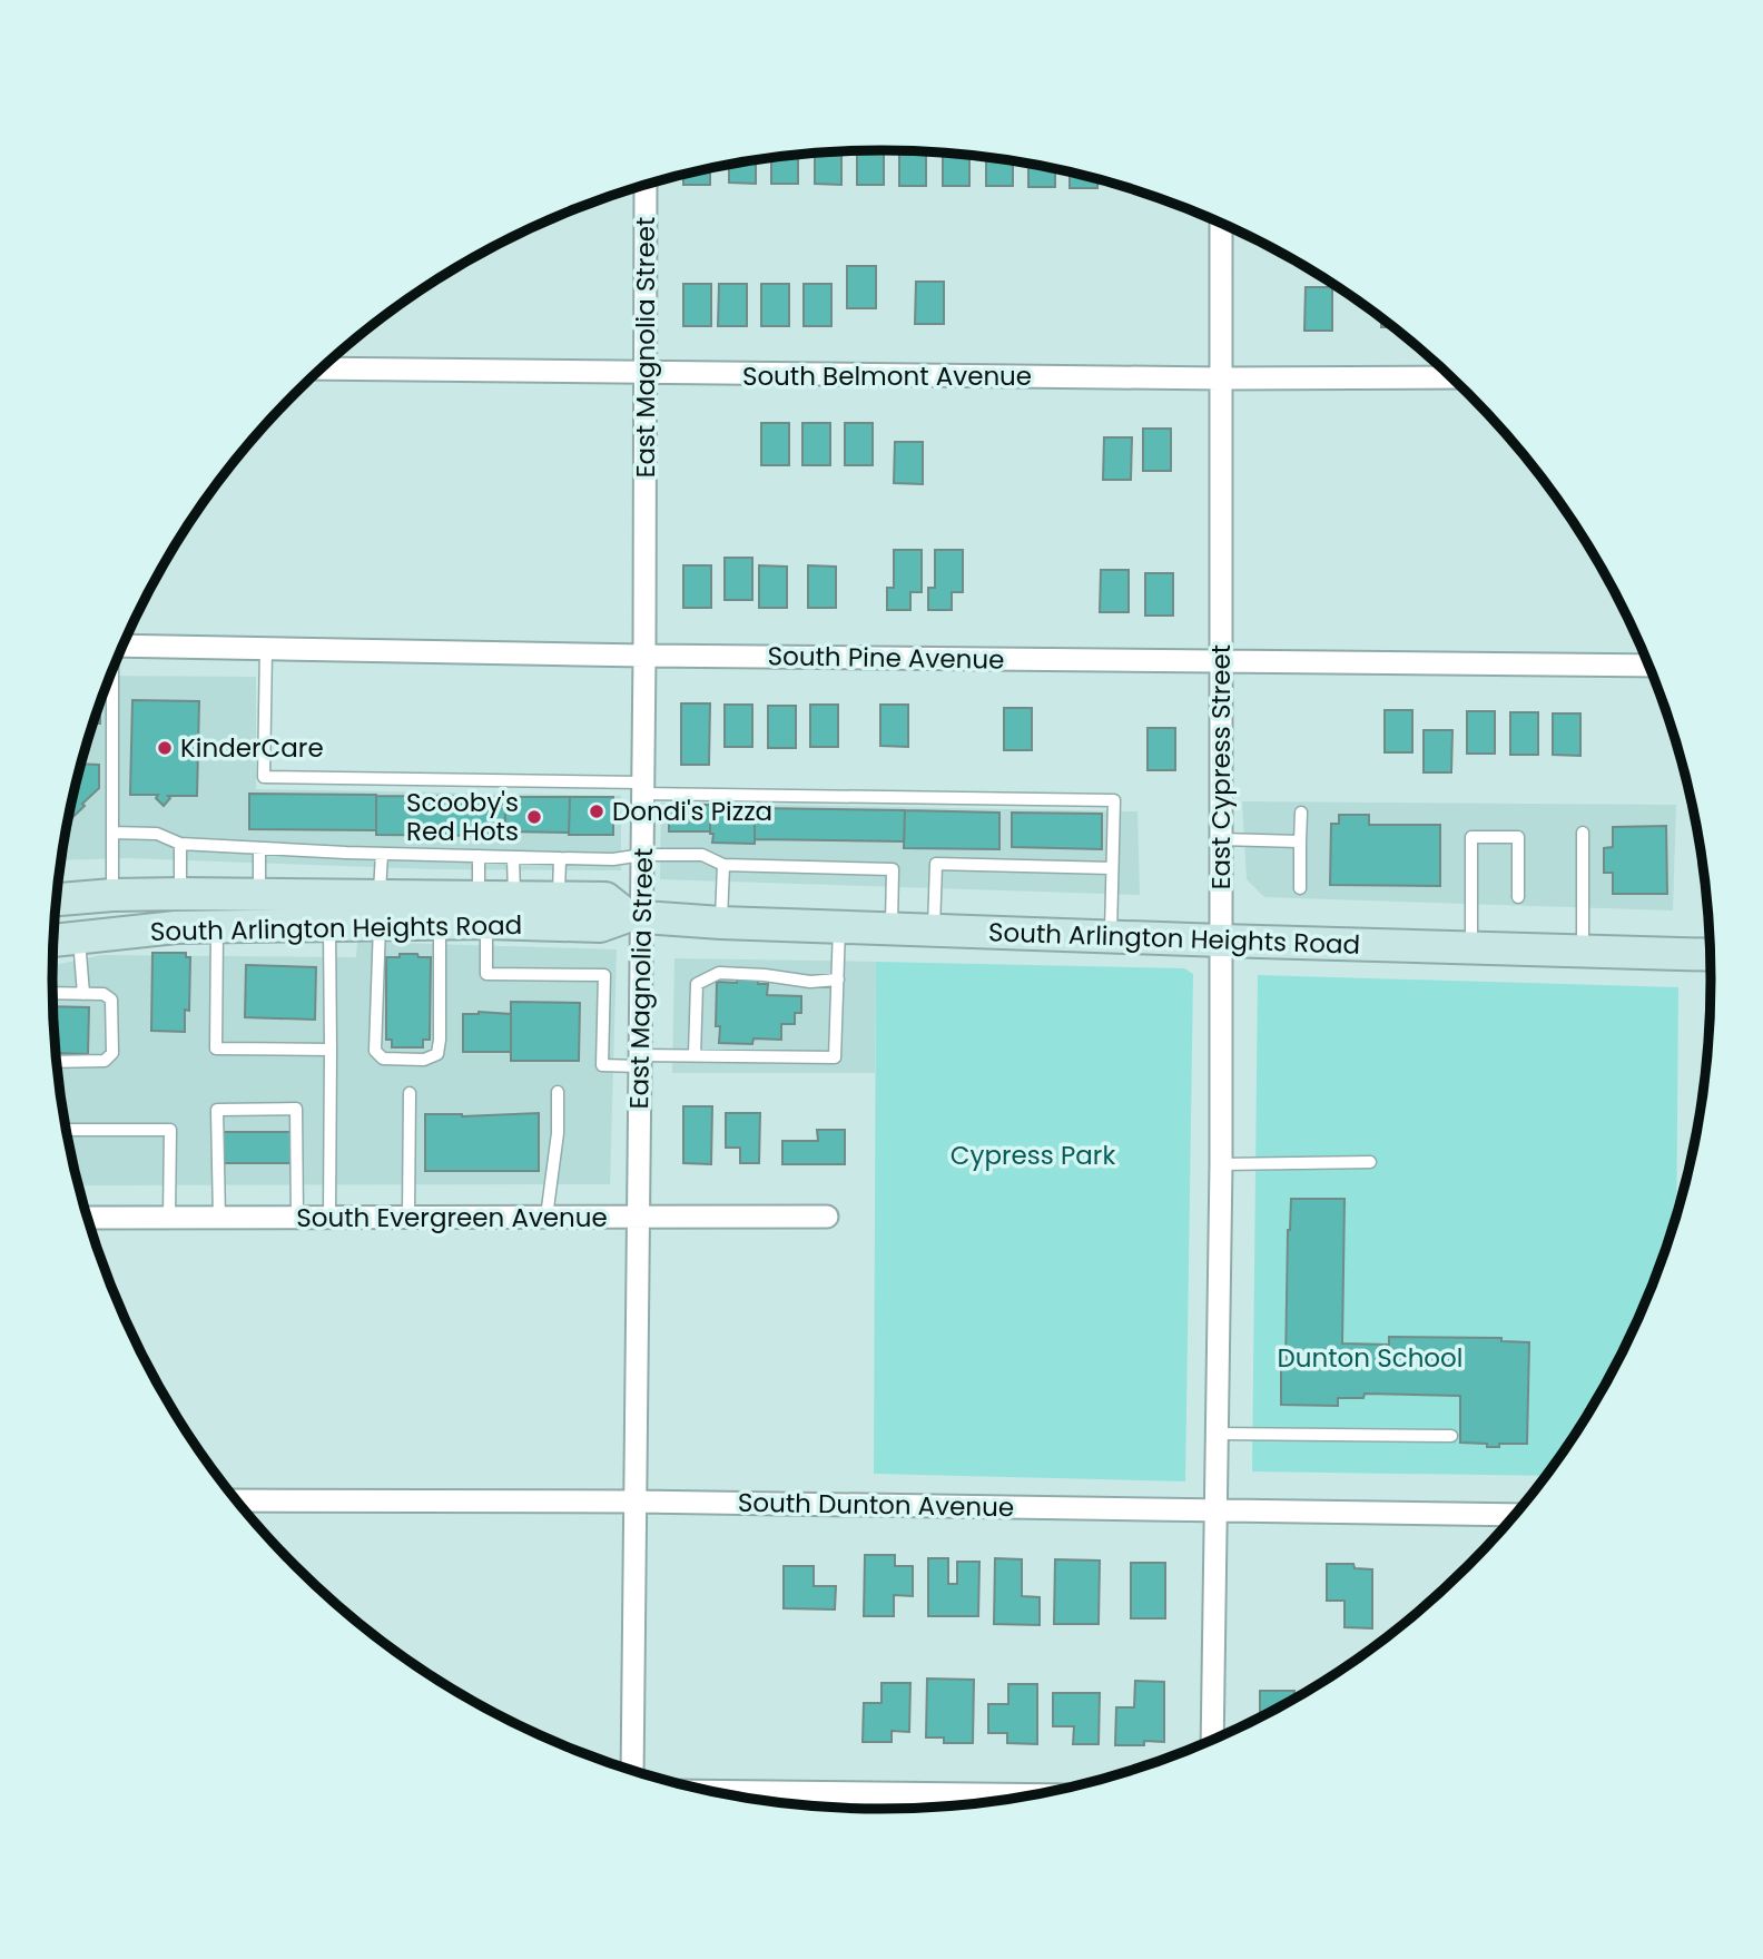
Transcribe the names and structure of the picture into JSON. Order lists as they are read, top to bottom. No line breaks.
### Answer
{"streets":{"main road":["South Arlington Heights Road"],"street":["East Magnolia Street","South Belmont Avenue","South Pine Avenue","East Cypress Street","South Evergreen Avenue","South Dunton Avenue"]},"crossings":[["East Magnolia Street","South Belmont Avenue"],["East Magnolia Street","South Pine Avenue"],["East Magnolia Street","South Arlington Heights Road"],["East Magnolia Street","South Evergreen Avenue"],["East Magnolia Street","South Dunton Avenue"],["South Belmont Avenue","East Cypress Street"],["South Pine Avenue","East Cypress Street"],["East Cypress Street","South Arlington Heights Road"],["East Cypress Street","South Dunton Avenue"]],"parks":["Cypress Park","Dunton School"],"places":["KinderCare","Dondi's Pizza","Scooby's Red Hots"]}
